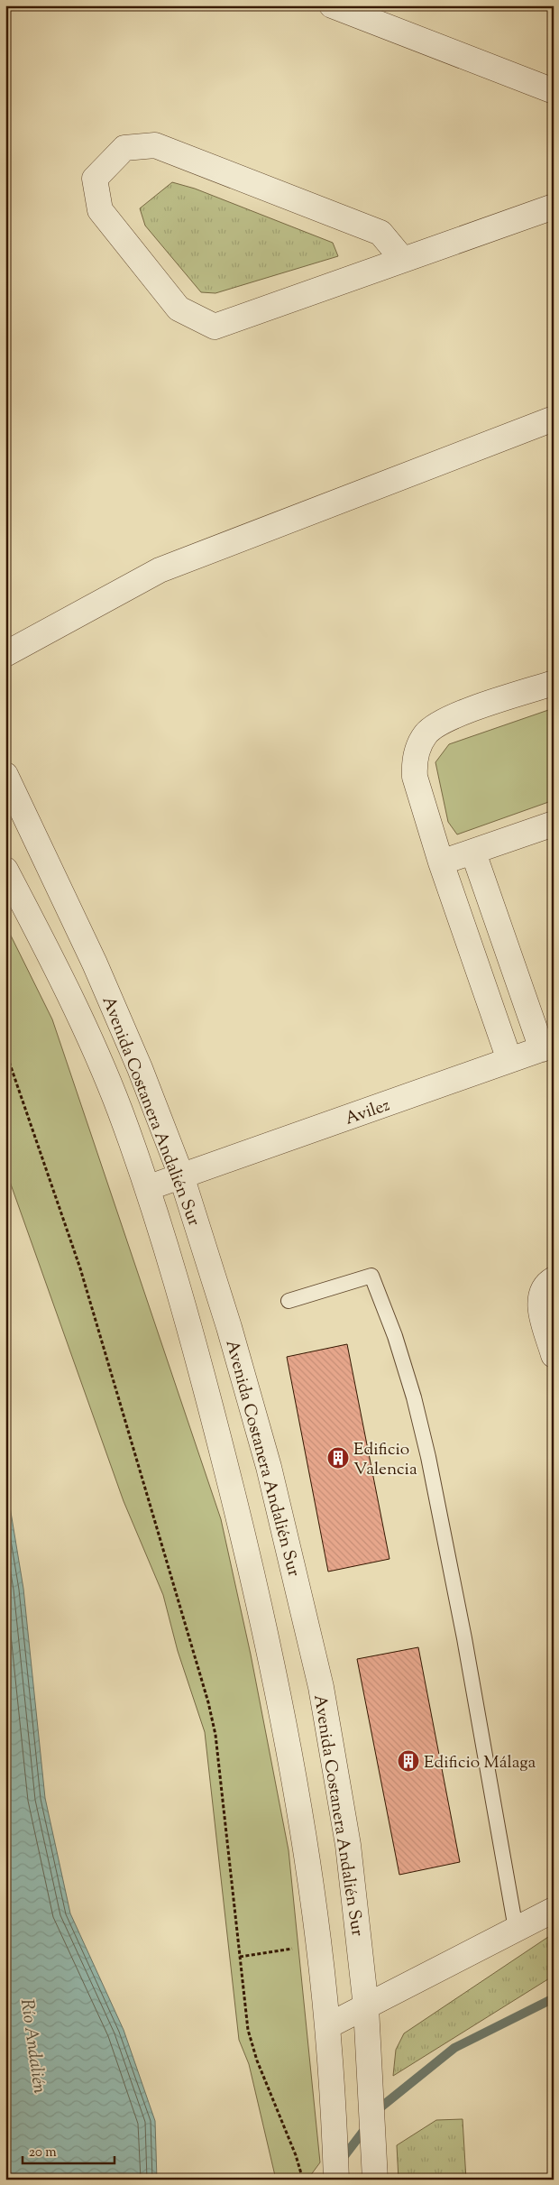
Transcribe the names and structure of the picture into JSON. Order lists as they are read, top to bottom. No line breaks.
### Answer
{"streets":{"street":["Avenida Costanera Andalién Sur","Avilez"]},"crossings":[["Avenida Costanera Andalién Sur","Avilez"]],"water":["Río Andalién"],"places":{"building":["Edificio Valencia","Edificio Málaga"]},"scale_bar":"20 m"}
